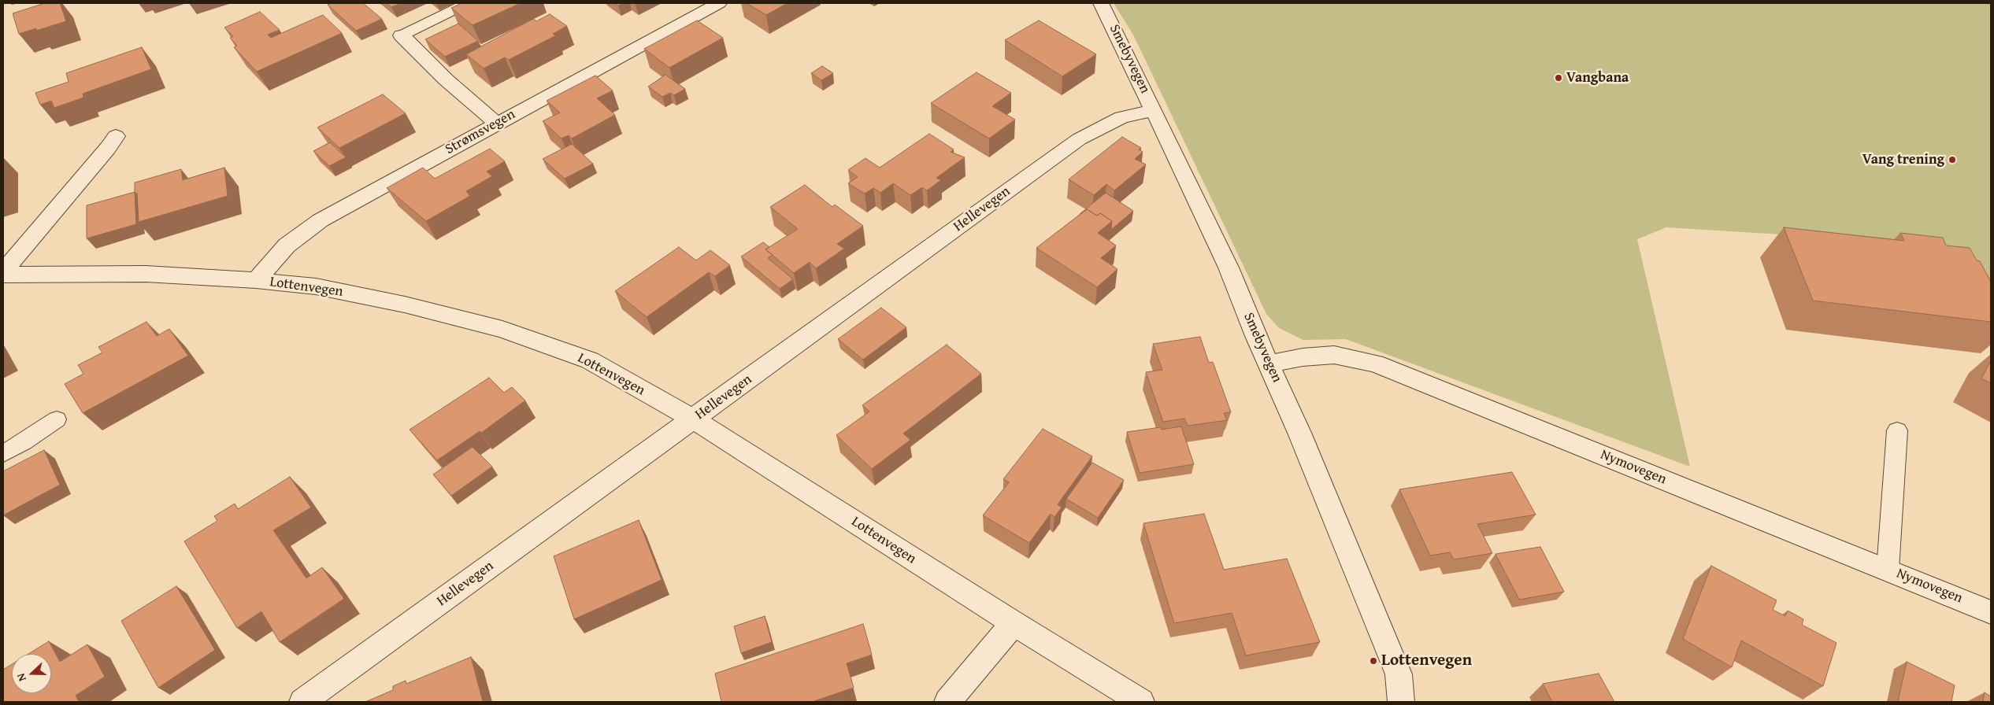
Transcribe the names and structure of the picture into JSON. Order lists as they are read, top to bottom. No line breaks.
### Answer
{"streets":{"street":["Smebyvegen","Strømsvegen","Hellevegen","Lottenvegen","Nymovegen"]},"crossings":[["Smebyvegen","Hellevegen"],["Smebyvegen","Nymovegen"],["Strømsvegen","Lottenvegen"],["Hellevegen","Lottenvegen"]],"places":["Vangbana","Vang trening","Lottenvegen"],"north":"left"}
